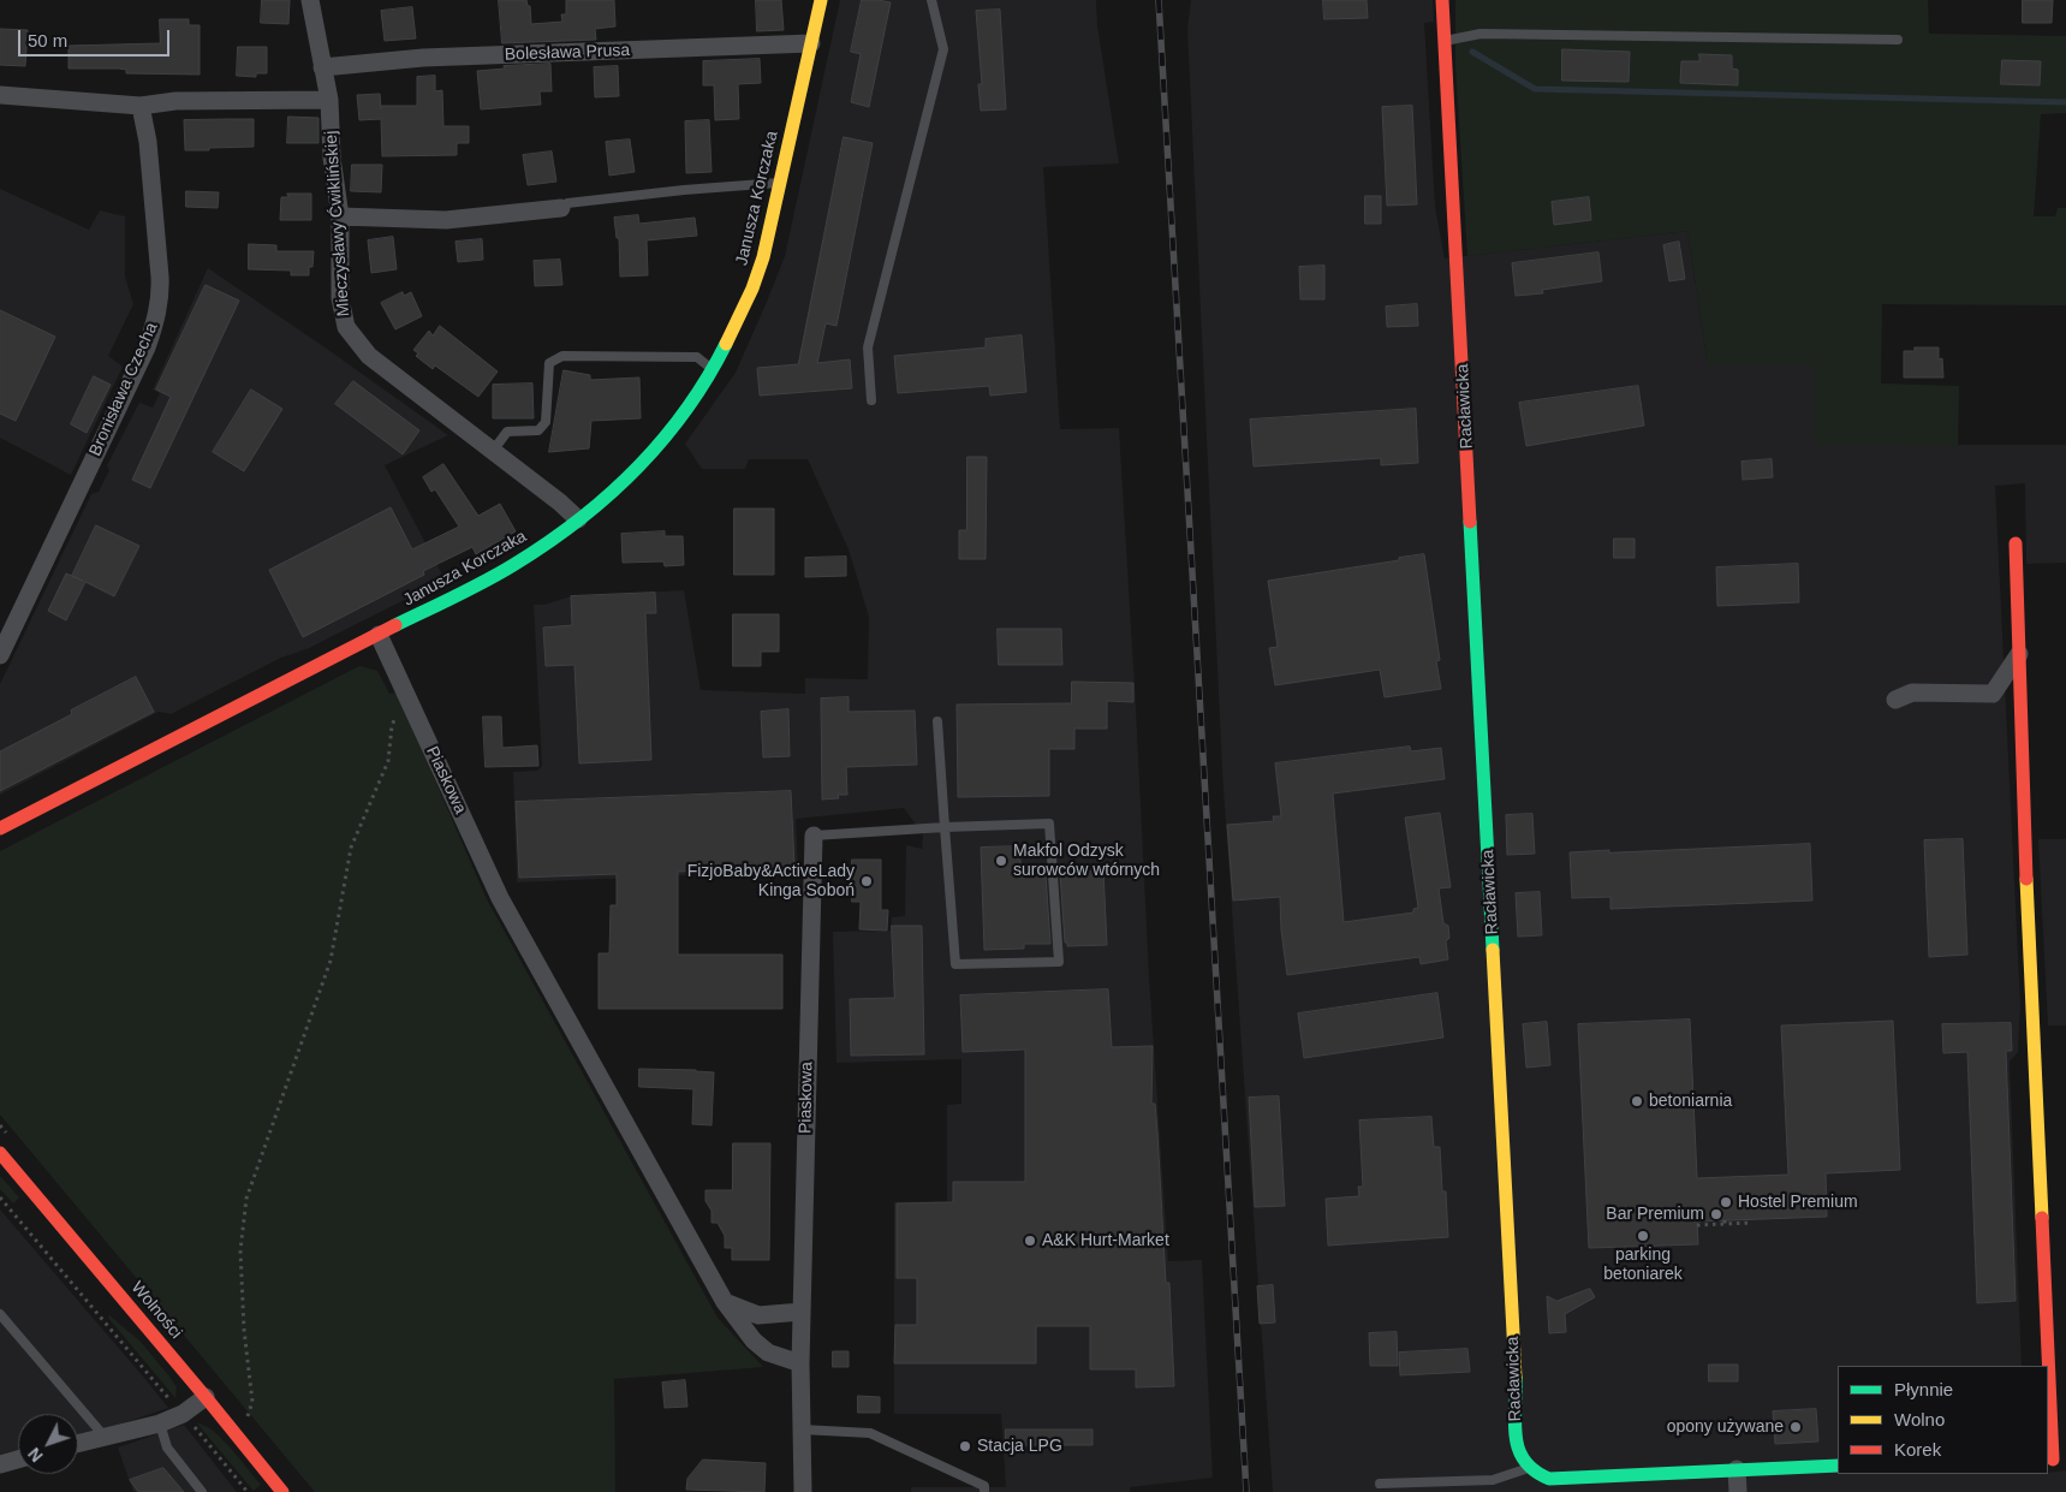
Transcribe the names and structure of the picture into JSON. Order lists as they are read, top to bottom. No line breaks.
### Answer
{"streets":{"street":["Bolesława Prusa","Janusza Korczaka","Mieczysławy Ćwiklińskiej","Bronisława Czecha","Racławicka","Piaskowa","Wolności"]},"crossings":[["Bolesława Prusa","Janusza Korczaka"],["Bolesława Prusa","Mieczysławy Ćwiklińskiej"],["Janusza Korczaka","Mieczysławy Ćwiklińskiej"],["Janusza Korczaka","Piaskowa"]],"places":["Makfol Odzysk surowców wtórnych","FizjoBaby&ActiveLady Kinga Soboń","betoniarnia","Hostel Premium","Bar Premium","parking betoniarek","A&K Hurt-Market","opony używane","Stacja LPG"],"legend":["Płynnie","Wolno","Korek"],"scale_bar":"50 m","north":"bottom left"}
